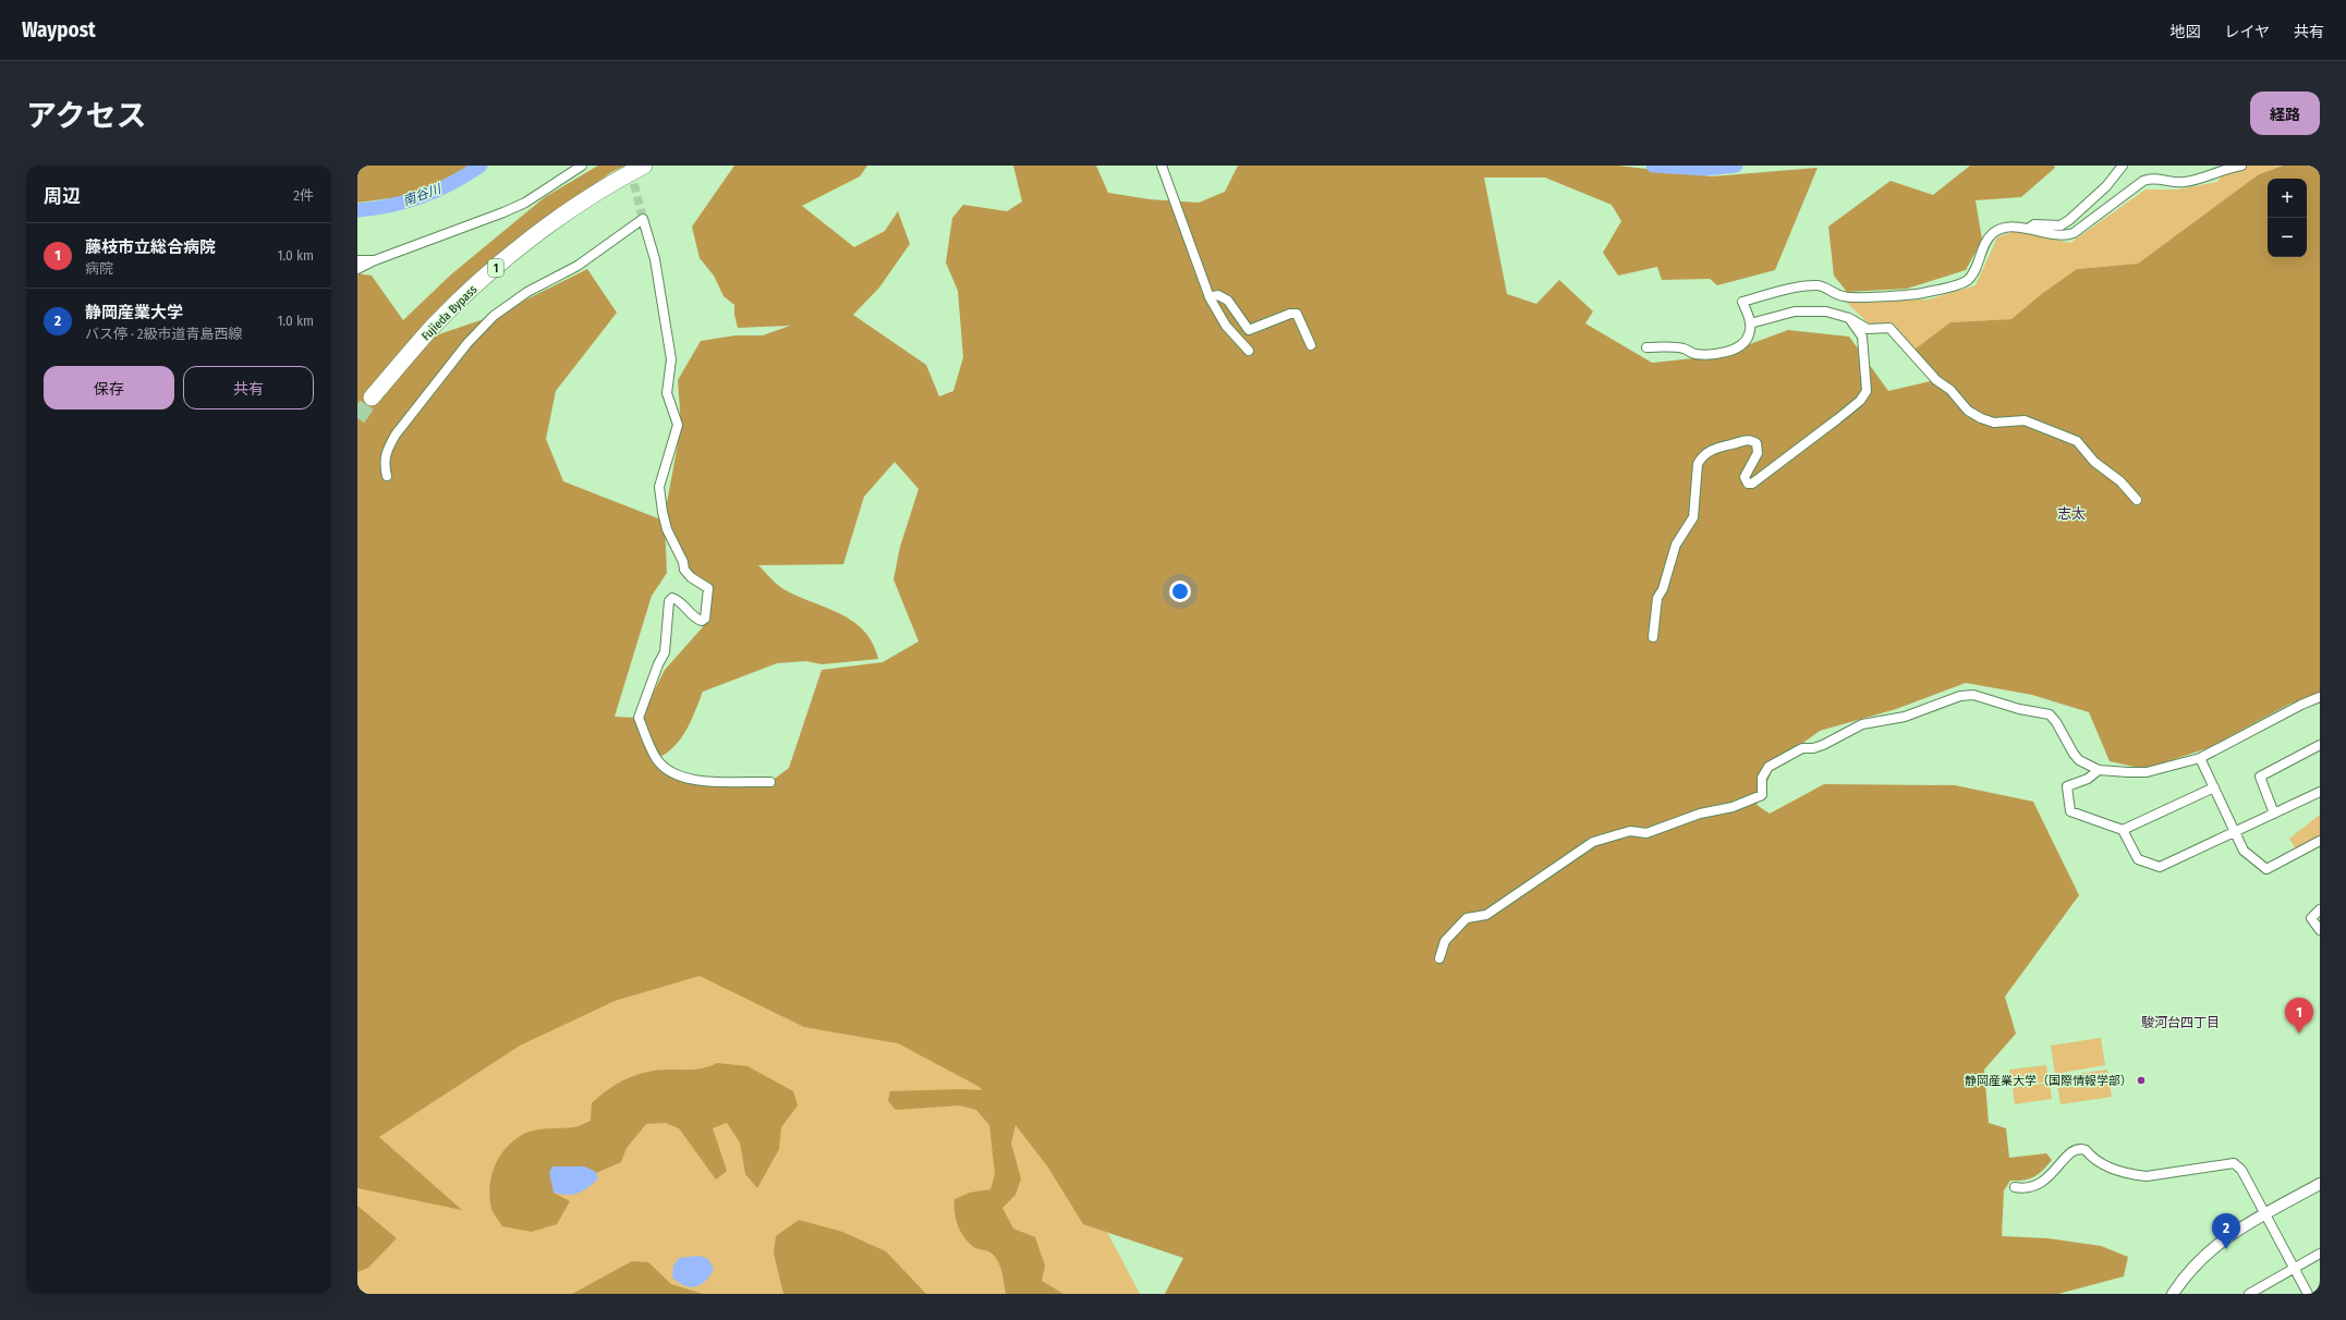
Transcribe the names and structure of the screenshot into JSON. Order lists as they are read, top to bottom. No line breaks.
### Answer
{"streets":{"highway":["1","Fujieda Bypass"]},"districts":["志太","駿河台四丁目"],"water":["南谷川"],"places":["静岡産業大学（国際情報学部）"],"page":{"header":"Waypost","nav":["地図","レイヤ","共有"],"title":"アクセス","buttons":["経路",["保存","共有"]],"heading":["周辺","2件"],"map_buttons":["+","−"],"list":[{"mark":"1","name":"藤枝市立総合病院","note":"病院","value":"1.0 km"},{"mark":"2","name":"静岡産業大学","note":"バス停 · 2級市道青島西線","value":"1.0 km"}],"pins":["1","2"]}}
